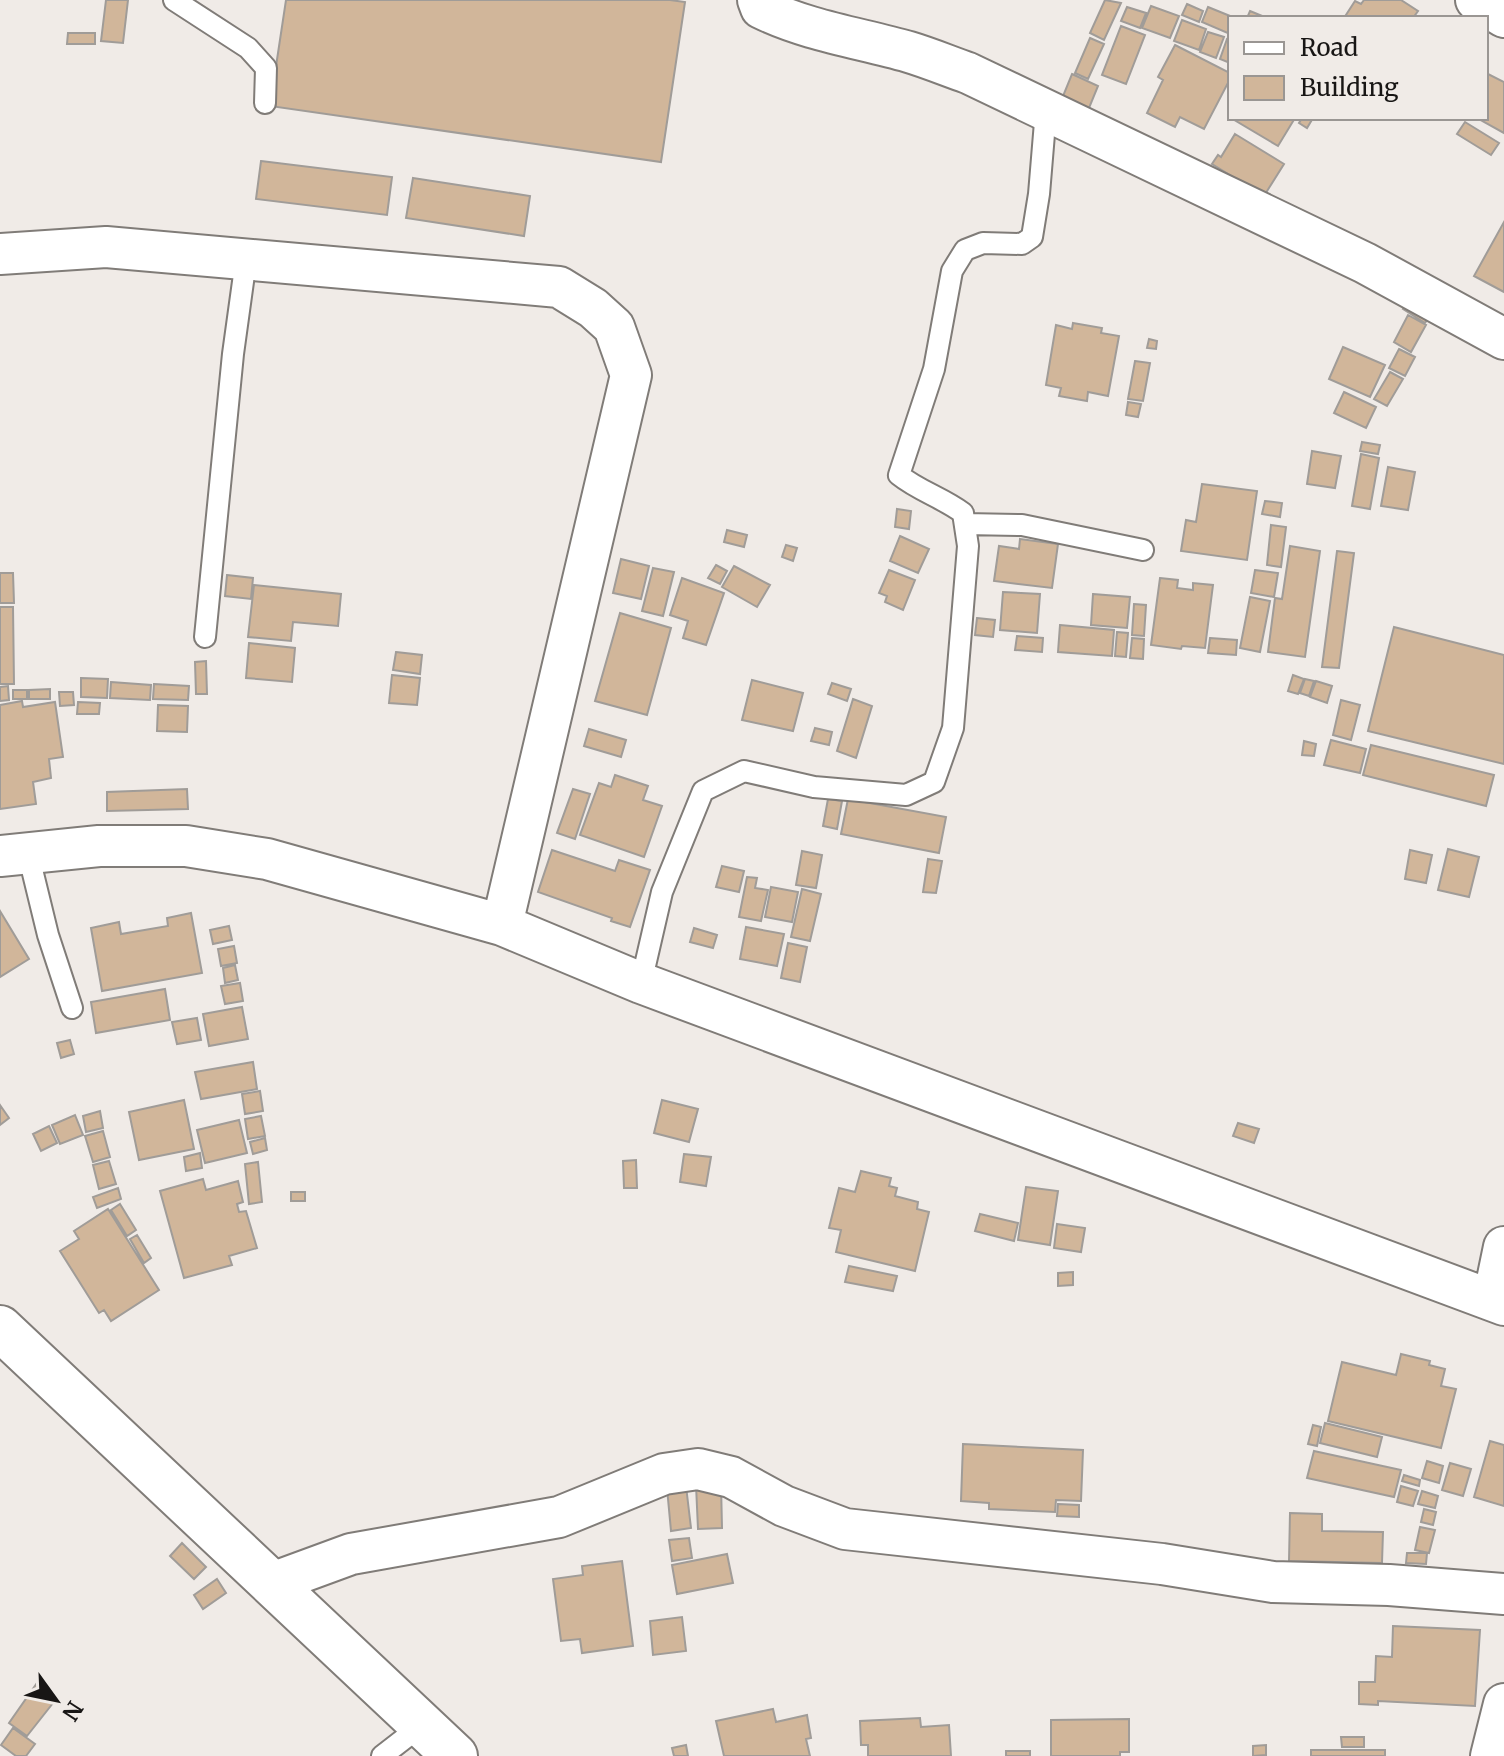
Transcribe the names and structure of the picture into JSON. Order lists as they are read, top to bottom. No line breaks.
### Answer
{"legend":["Road","Building"],"north":"bottom right"}
